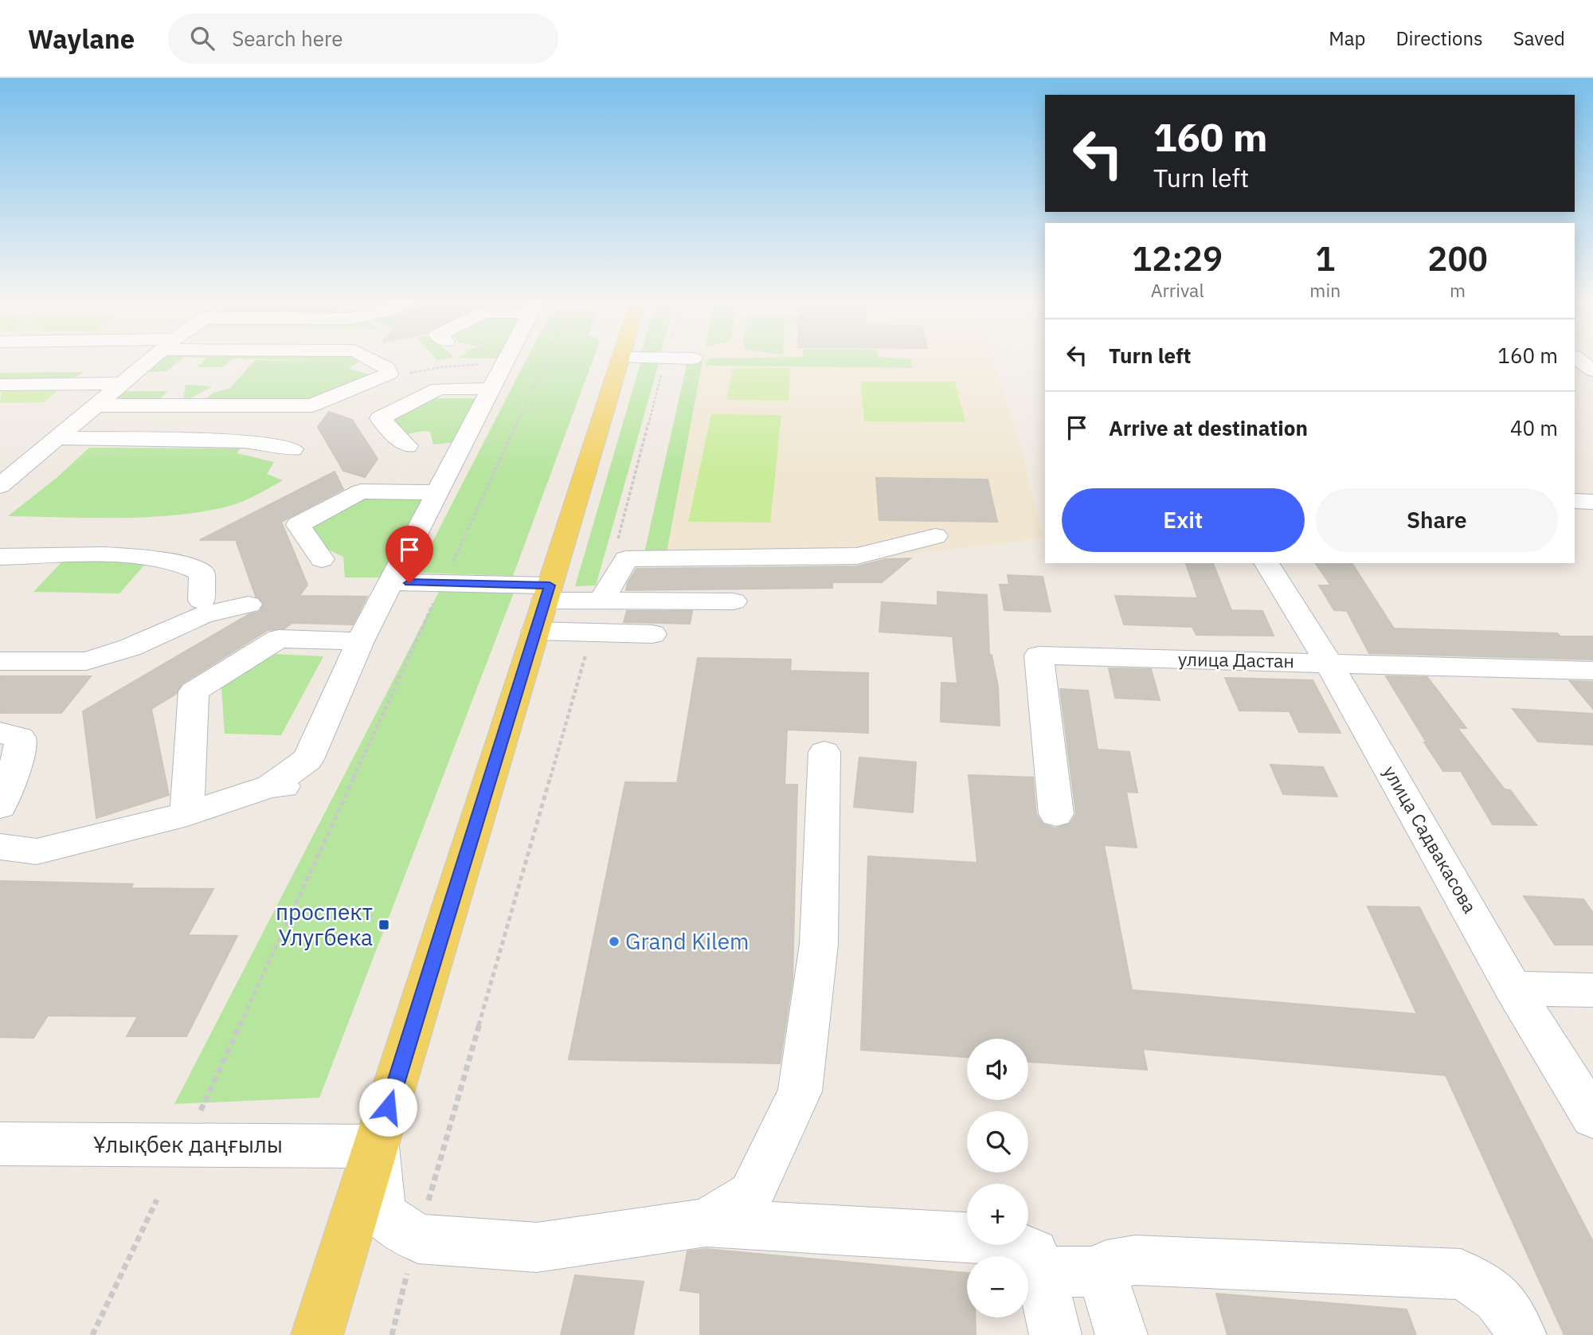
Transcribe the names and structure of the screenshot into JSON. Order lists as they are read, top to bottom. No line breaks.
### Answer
{"streets":{"street":["улица Дастан","улица Садвакасова","Ұлықбек даңғылы"]},"crossings":[["улица Дастан","улица Садвакасова"]],"places":{"transit":["проспект Улугбека"],"other":["Grand Kilem"]},"page":{"header":"Waylane","search":"Search here","nav":["Map","Directions","Saved"],"turn":["160 m","Turn left"],"eta":["12:29","Arrival","1","min","200","m"],"list":[{"name":"Turn left","value":"160 m"},{"name":"Arrive at destination","value":"40 m"}],"buttons":["Exit","Share"],"map_buttons":["+","−"]}}
